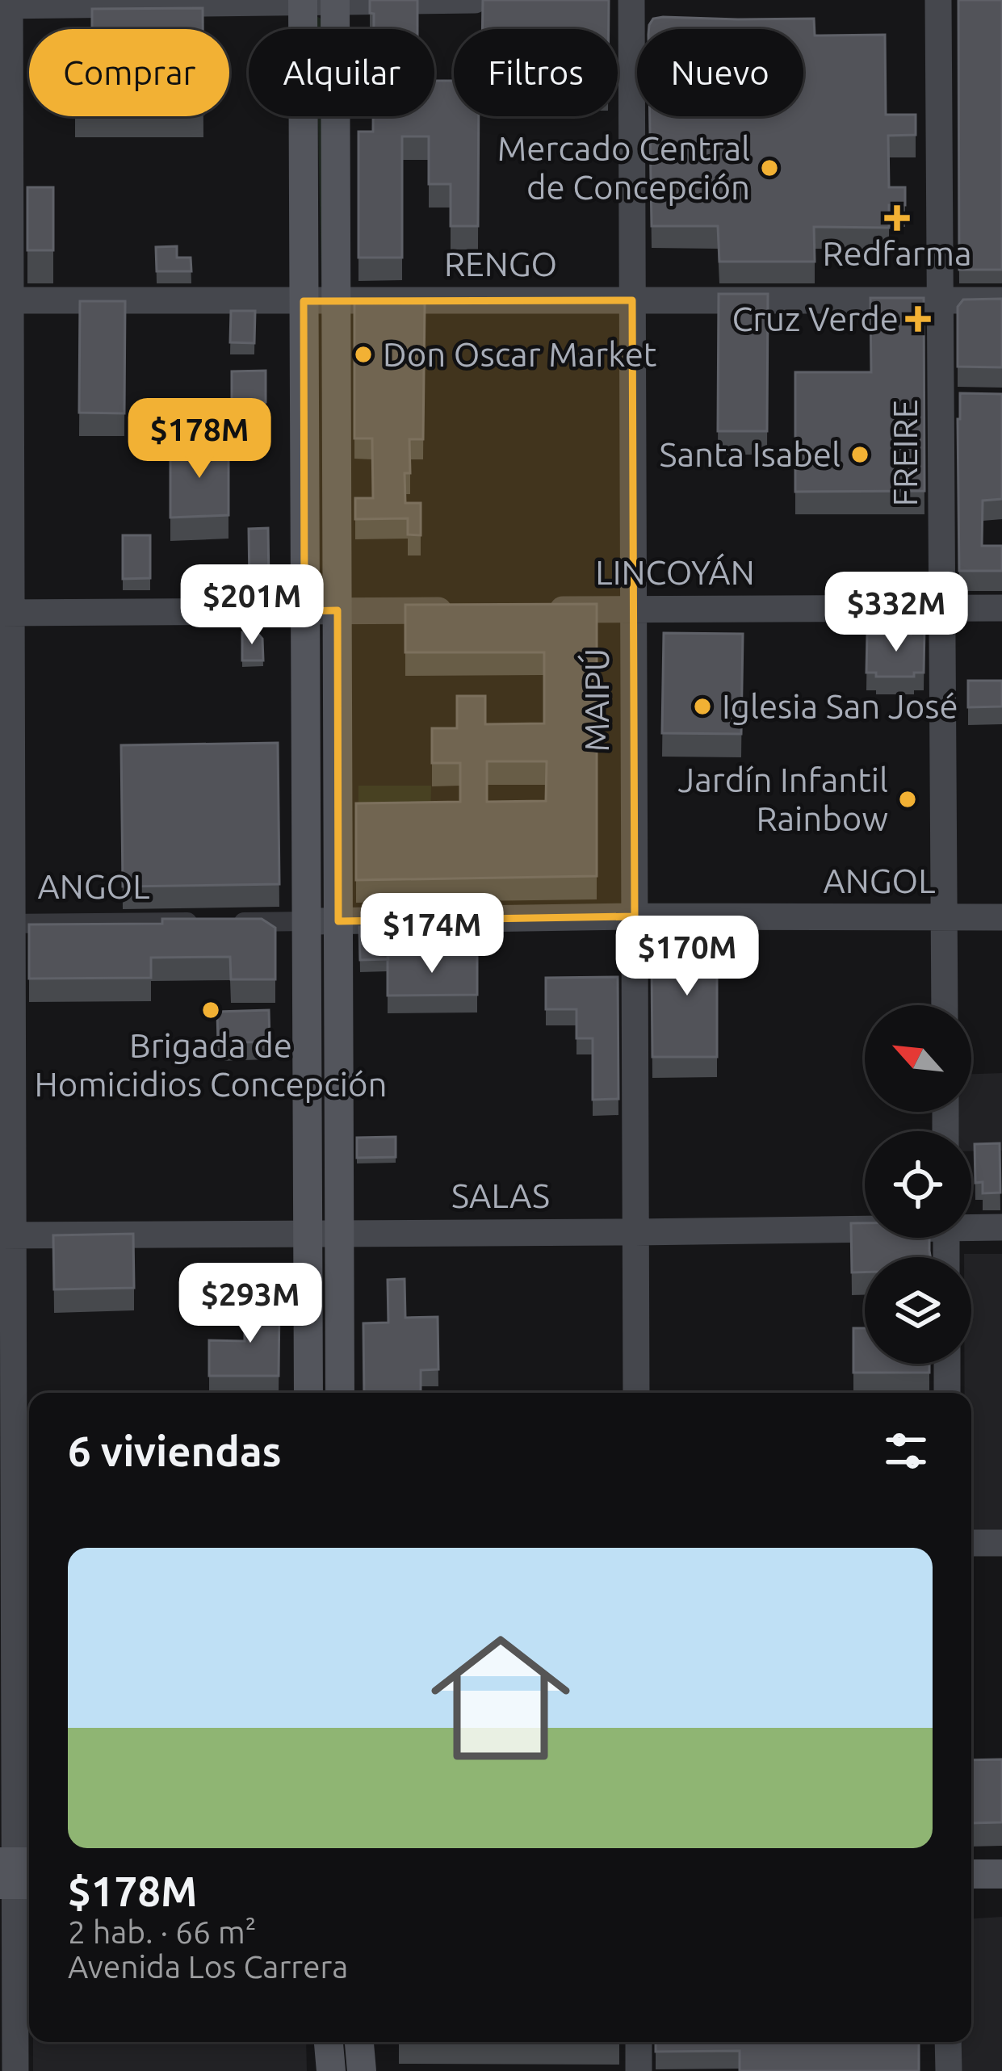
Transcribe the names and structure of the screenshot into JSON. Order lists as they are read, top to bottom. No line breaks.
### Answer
{"streets":{"street":["RENGO","FREIRE","LINCOYÁN","MAIPÚ","ANGOL","SALAS"]},"crossings":[["RENGO","FREIRE"],["RENGO","MAIPÚ"],["FREIRE","LINCOYÁN"],["FREIRE","ANGOL"],["LINCOYÁN","MAIPÚ"],["MAIPÚ","ANGOL"],["MAIPÚ","SALAS"]],"places":{"other":["Mercado Central de Concepción","Don Oscar Market","Santa Isabel","Iglesia San José","Jardín Infantil Rainbow","Brigada de Homicidios Concepción"],"health":["Redfarma","Cruz Verde"]},"north":"top left","page":{"chip":["Comprar","Alquilar","Filtros","Nuevo"],"price":["$178M","$201M","$332M","$174M","$170M","$293M"],"heading":"6 viviendas","list":[{"name":"$178M","note":"2 hab. · 66 m² · Avenida Los Carrera"}]}}
